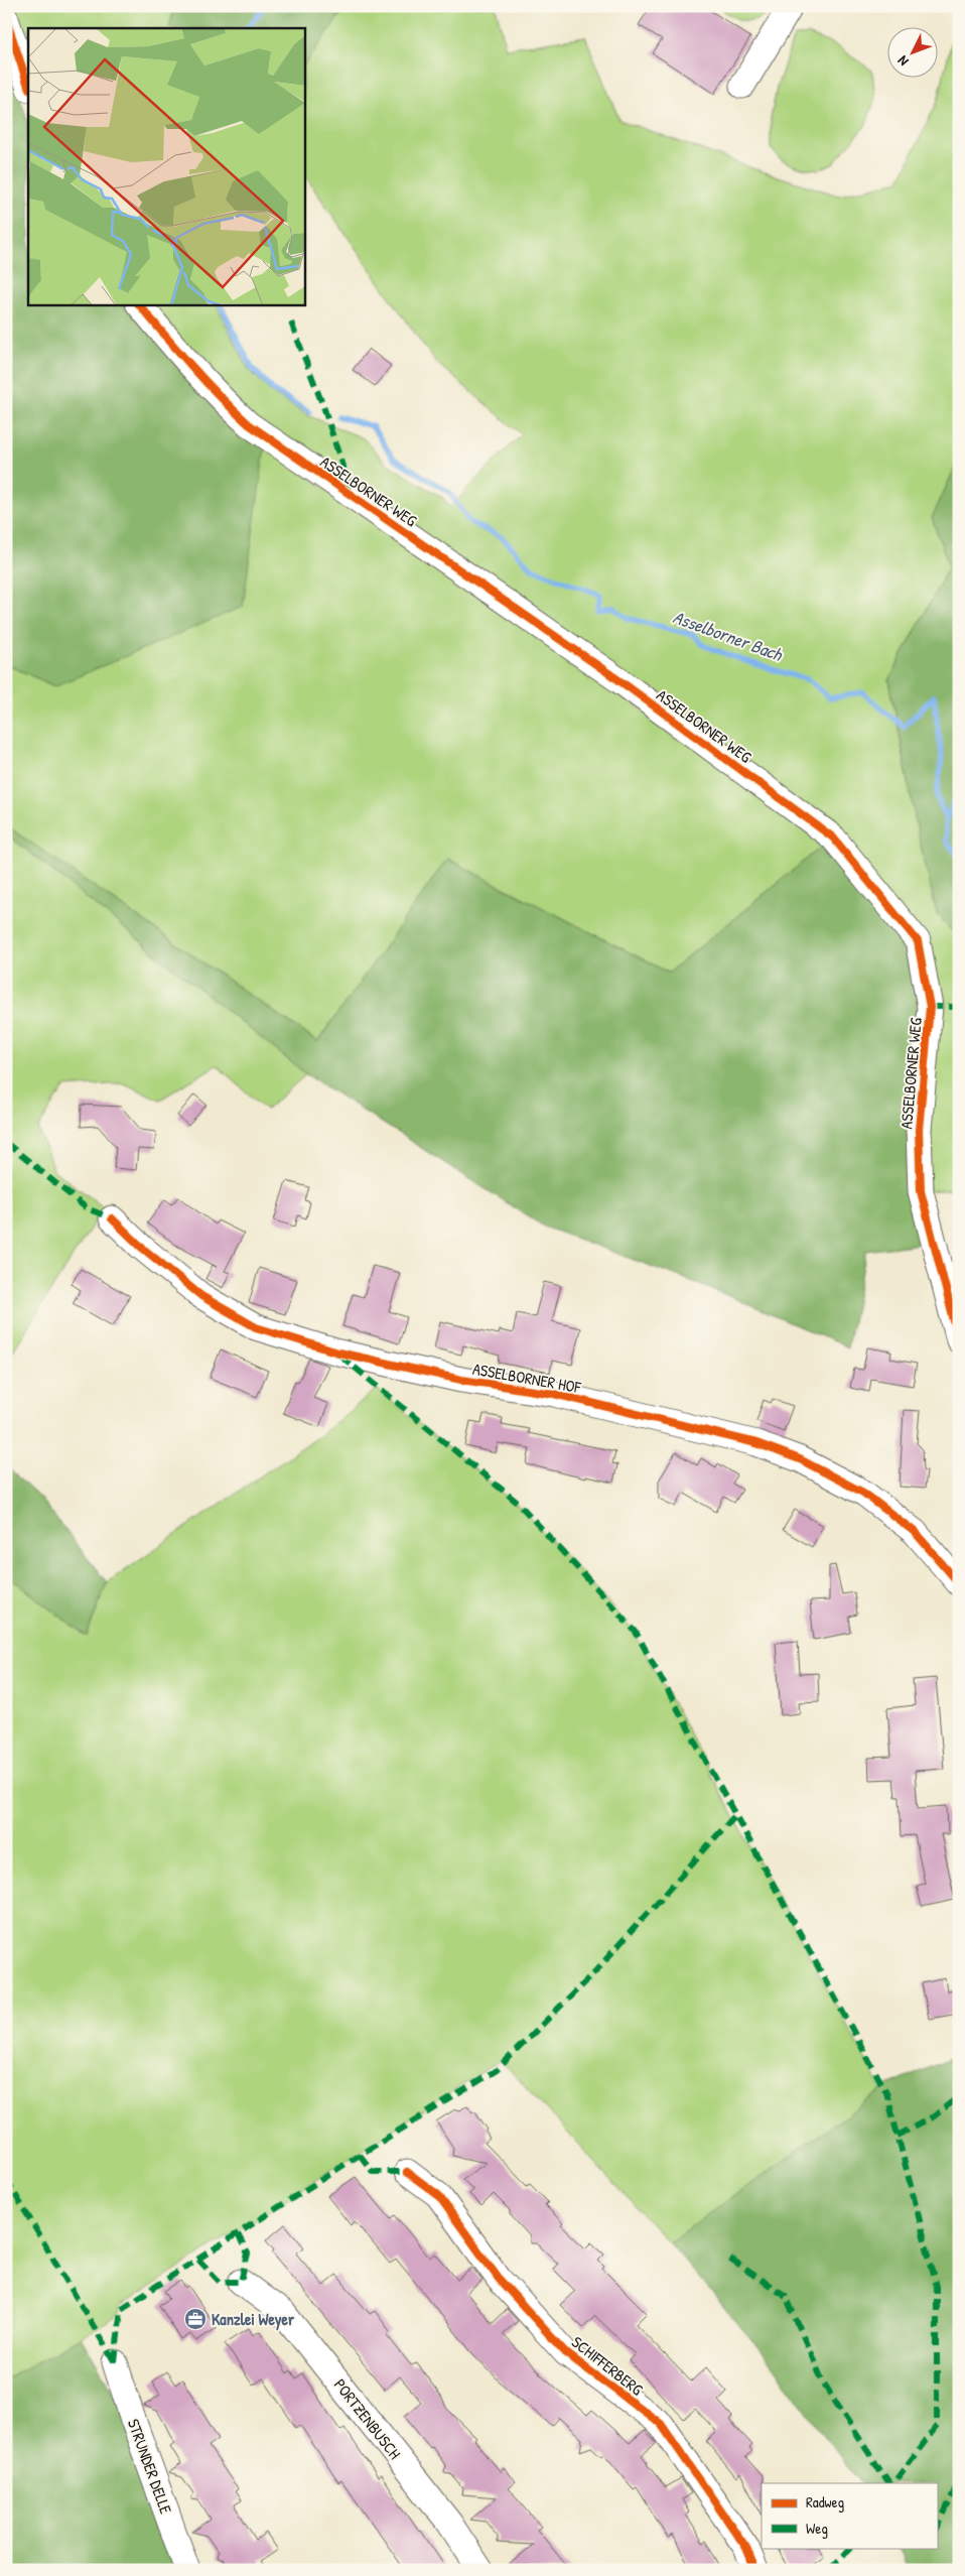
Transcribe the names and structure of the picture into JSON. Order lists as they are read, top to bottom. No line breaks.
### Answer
{"streets":{"street":["ASSELBORNER WEG","ASSELBORNER HOF","SCHIFFERBERG","PORTZENBUSCH","STRUNDER DELLE"]},"water":["Asselborner Bach"],"places":{"office":["Kanzlei Weyer"]},"legend":["Radweg","Weg"],"north":"bottom left"}
